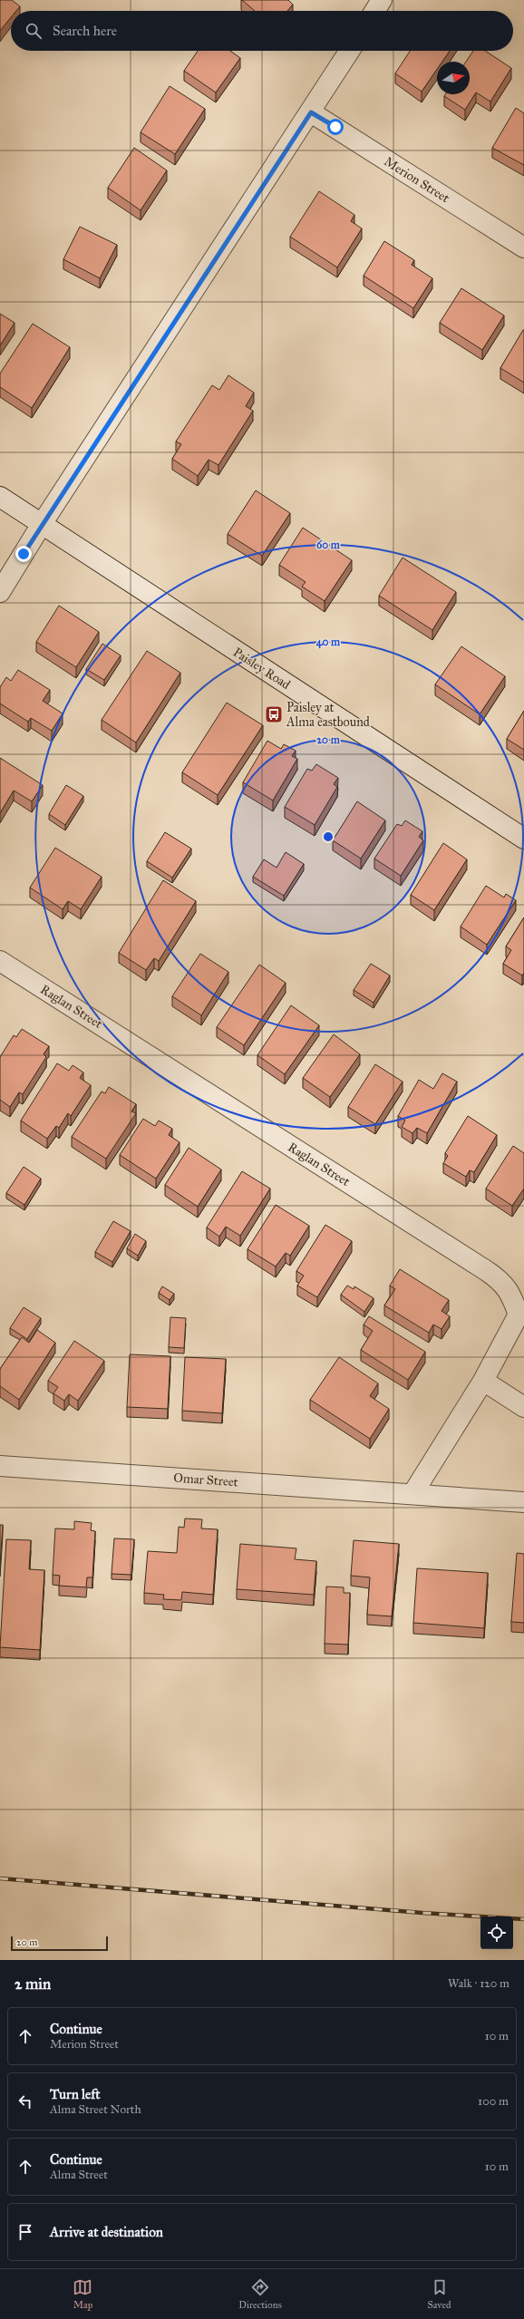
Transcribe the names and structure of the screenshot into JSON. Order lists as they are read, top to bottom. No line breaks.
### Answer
{"streets":{"street":["Merion Street","Paisley Road","Raglan Street","Omar Street"]},"places":{"bus stop":["Paisley at Alma eastbound"]},"scale_bar":"20 m","north":"right","page":{"search":"Search here","scale":"20 m","heading":["2 min","Walk · 120 m"],"list":[["Continue","Merion Street","10 m"],["Turn left","Alma Street North","100 m"],["Continue","Alma Street","10 m"],"Arrive at destination"],"nav":["Map","Directions","Saved"]},"rings":["60 m","40 m","20 m"]}
